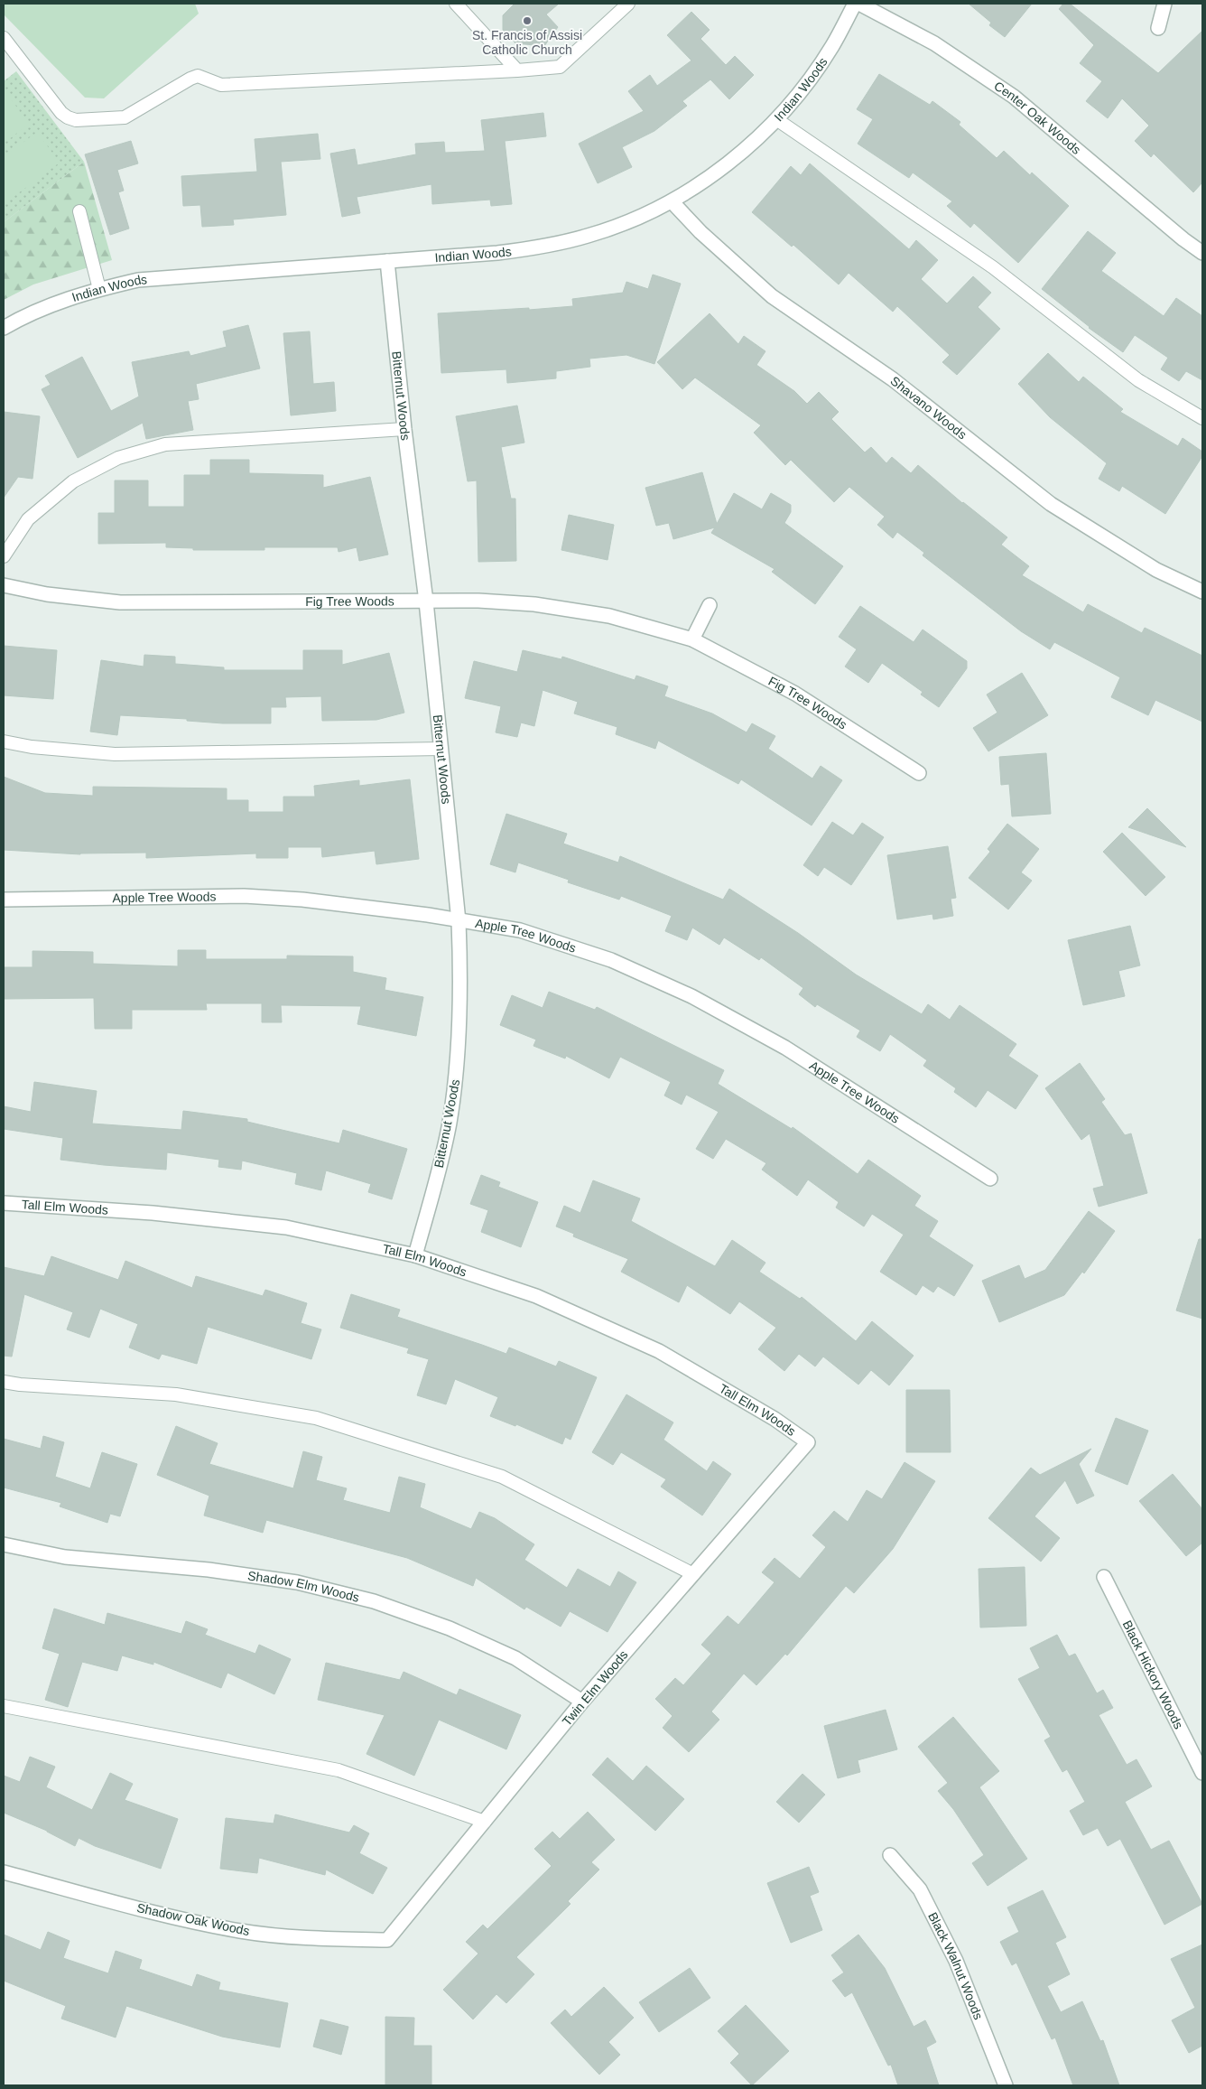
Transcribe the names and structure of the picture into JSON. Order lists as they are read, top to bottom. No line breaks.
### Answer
{"streets":{"street":["Indian Woods","Center Oak Woods","Bitternut Woods","Shavano Woods","Fig Tree Woods","Apple Tree Woods","Tall Elm Woods","Shadow Elm Woods","Black Hickory Woods","Twin Elm Woods","Shadow Oak Woods","Black Walnut Woods"]},"crossings":[["Indian Woods","Bitternut Woods"],["Indian Woods","Shavano Woods"],["Bitternut Woods","Fig Tree Woods"],["Bitternut Woods","Apple Tree Woods"],["Bitternut Woods","Tall Elm Woods"],["Tall Elm Woods","Twin Elm Woods"],["Shadow Elm Woods","Twin Elm Woods"],["Twin Elm Woods","Shadow Oak Woods"]],"places":["St. Francis of Assisi Catholic Church"]}
